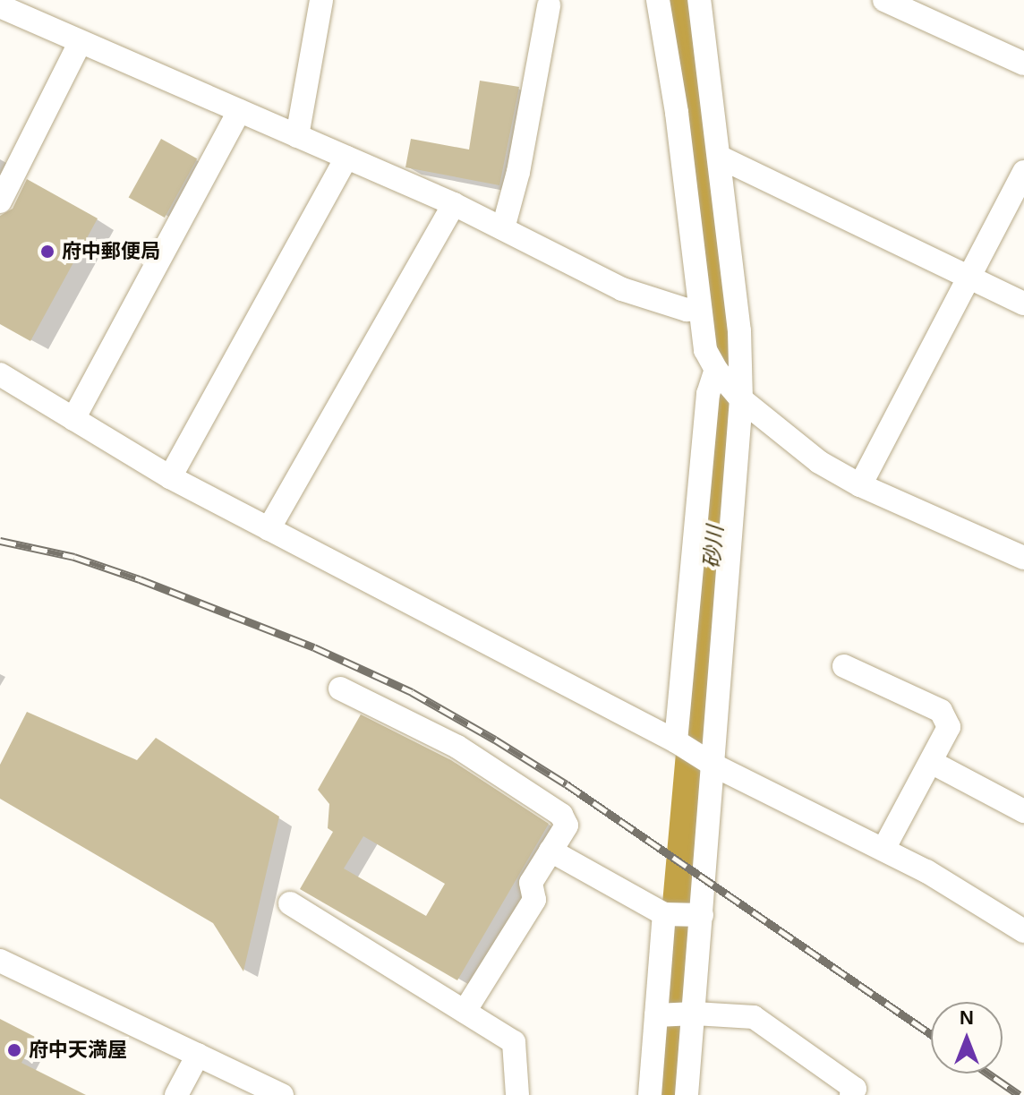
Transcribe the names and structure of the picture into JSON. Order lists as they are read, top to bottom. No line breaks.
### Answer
{"water":["砂川"],"places":["府中郵便局","府中天満屋"],"north":"top"}
